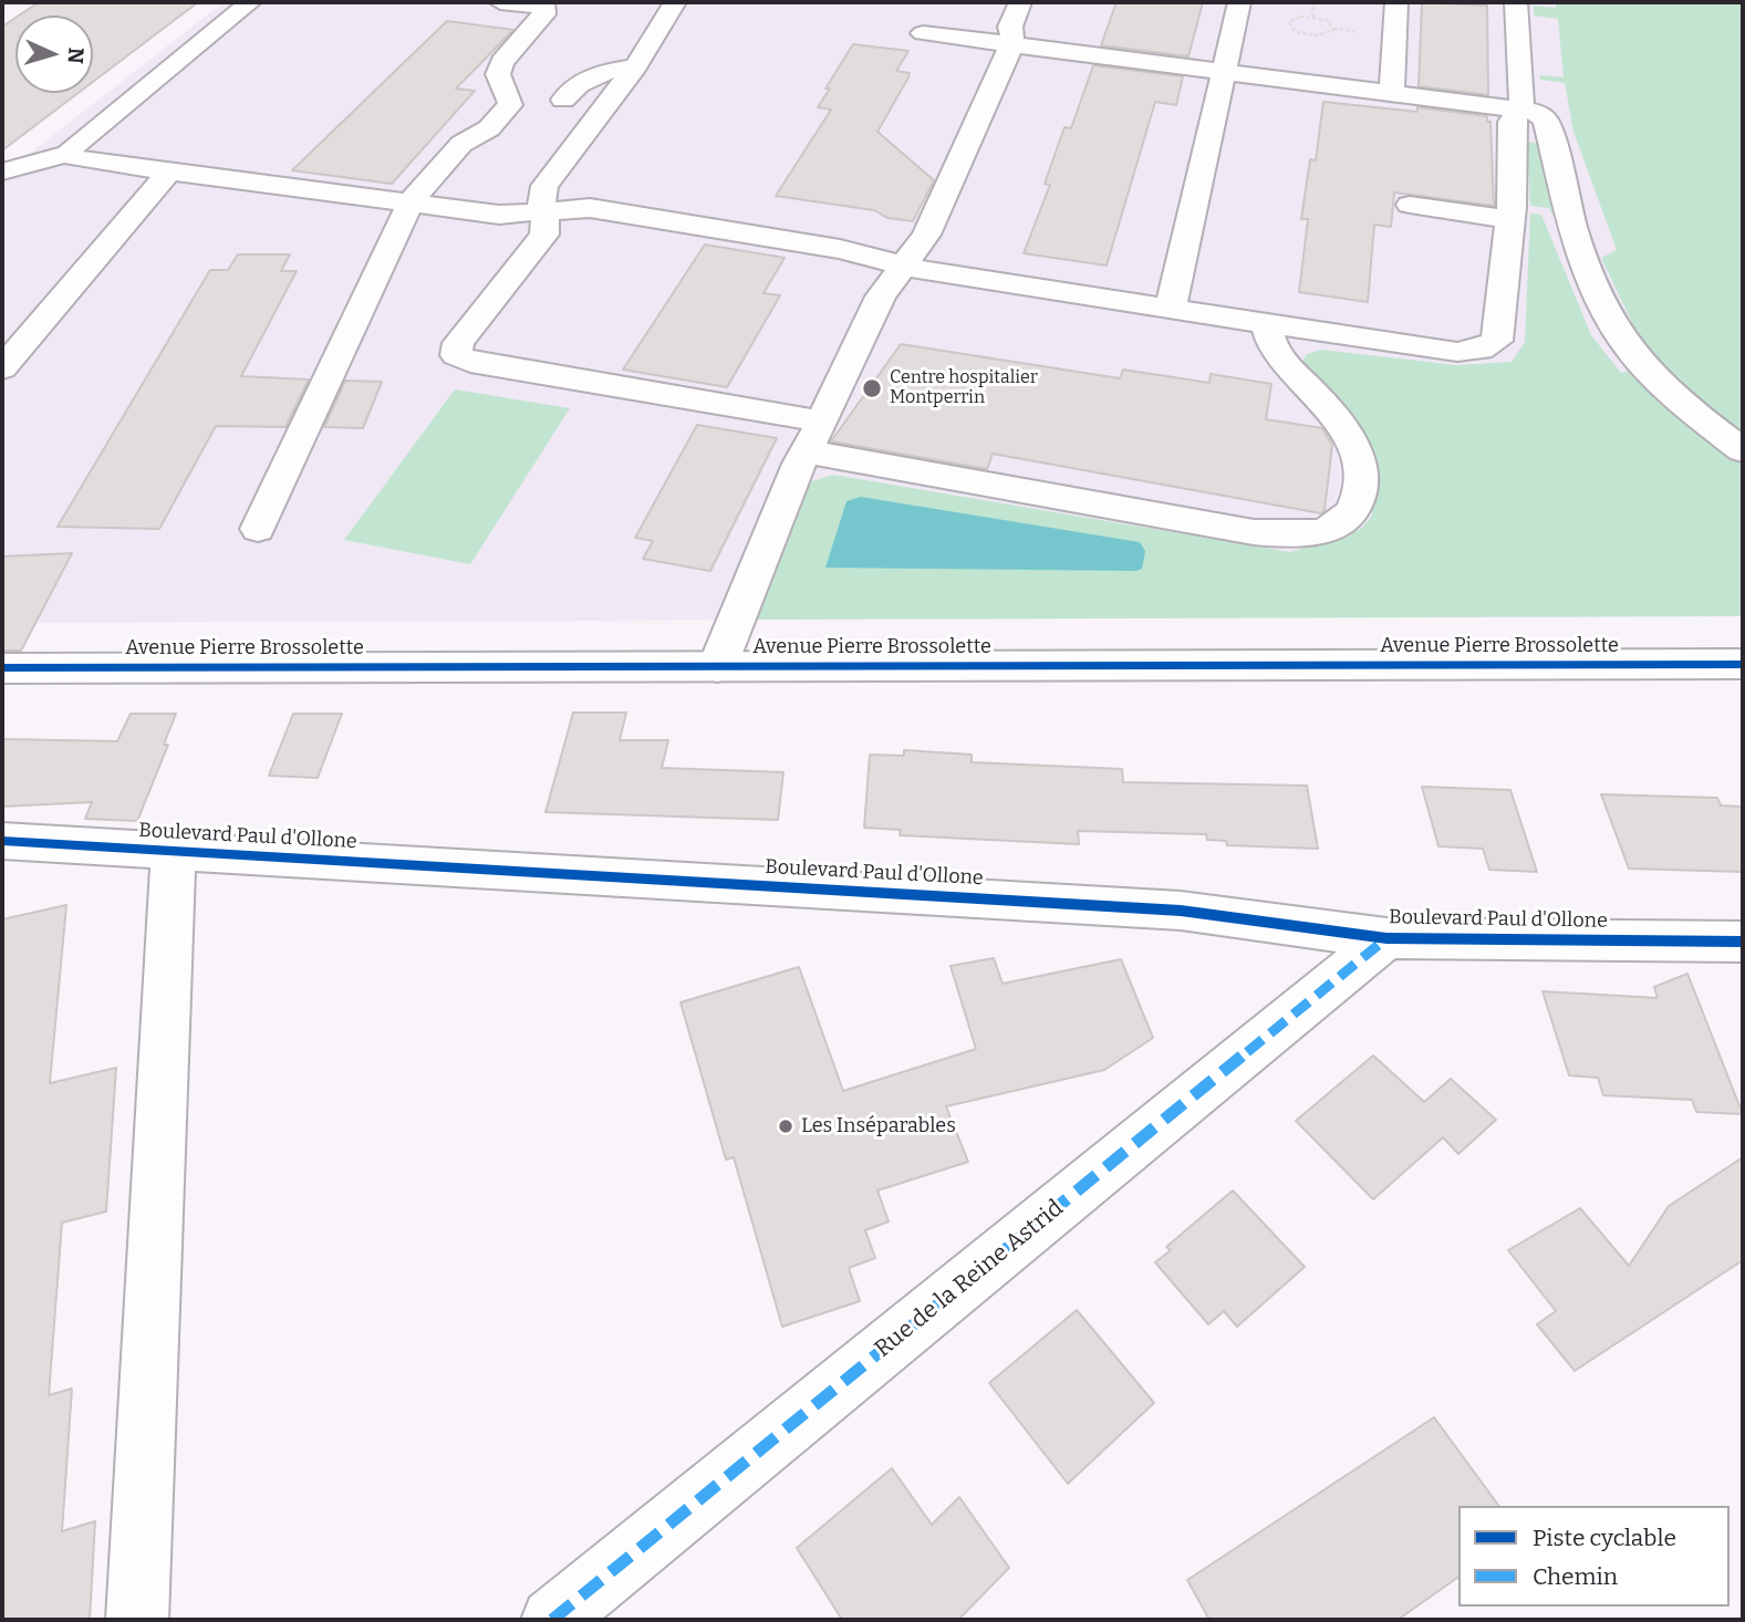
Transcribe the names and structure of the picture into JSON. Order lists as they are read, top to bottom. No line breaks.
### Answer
{"streets":{"street":["Avenue Pierre Brossolette","Boulevard Paul d'Ollone","Rue de la Reine Astrid"]},"crossings":[["Boulevard Paul d'Ollone","Rue de la Reine Astrid"]],"places":["Centre hospitalier Montperrin","Les Inséparables"],"legend":["Piste cyclable","Chemin"],"north":"right"}
